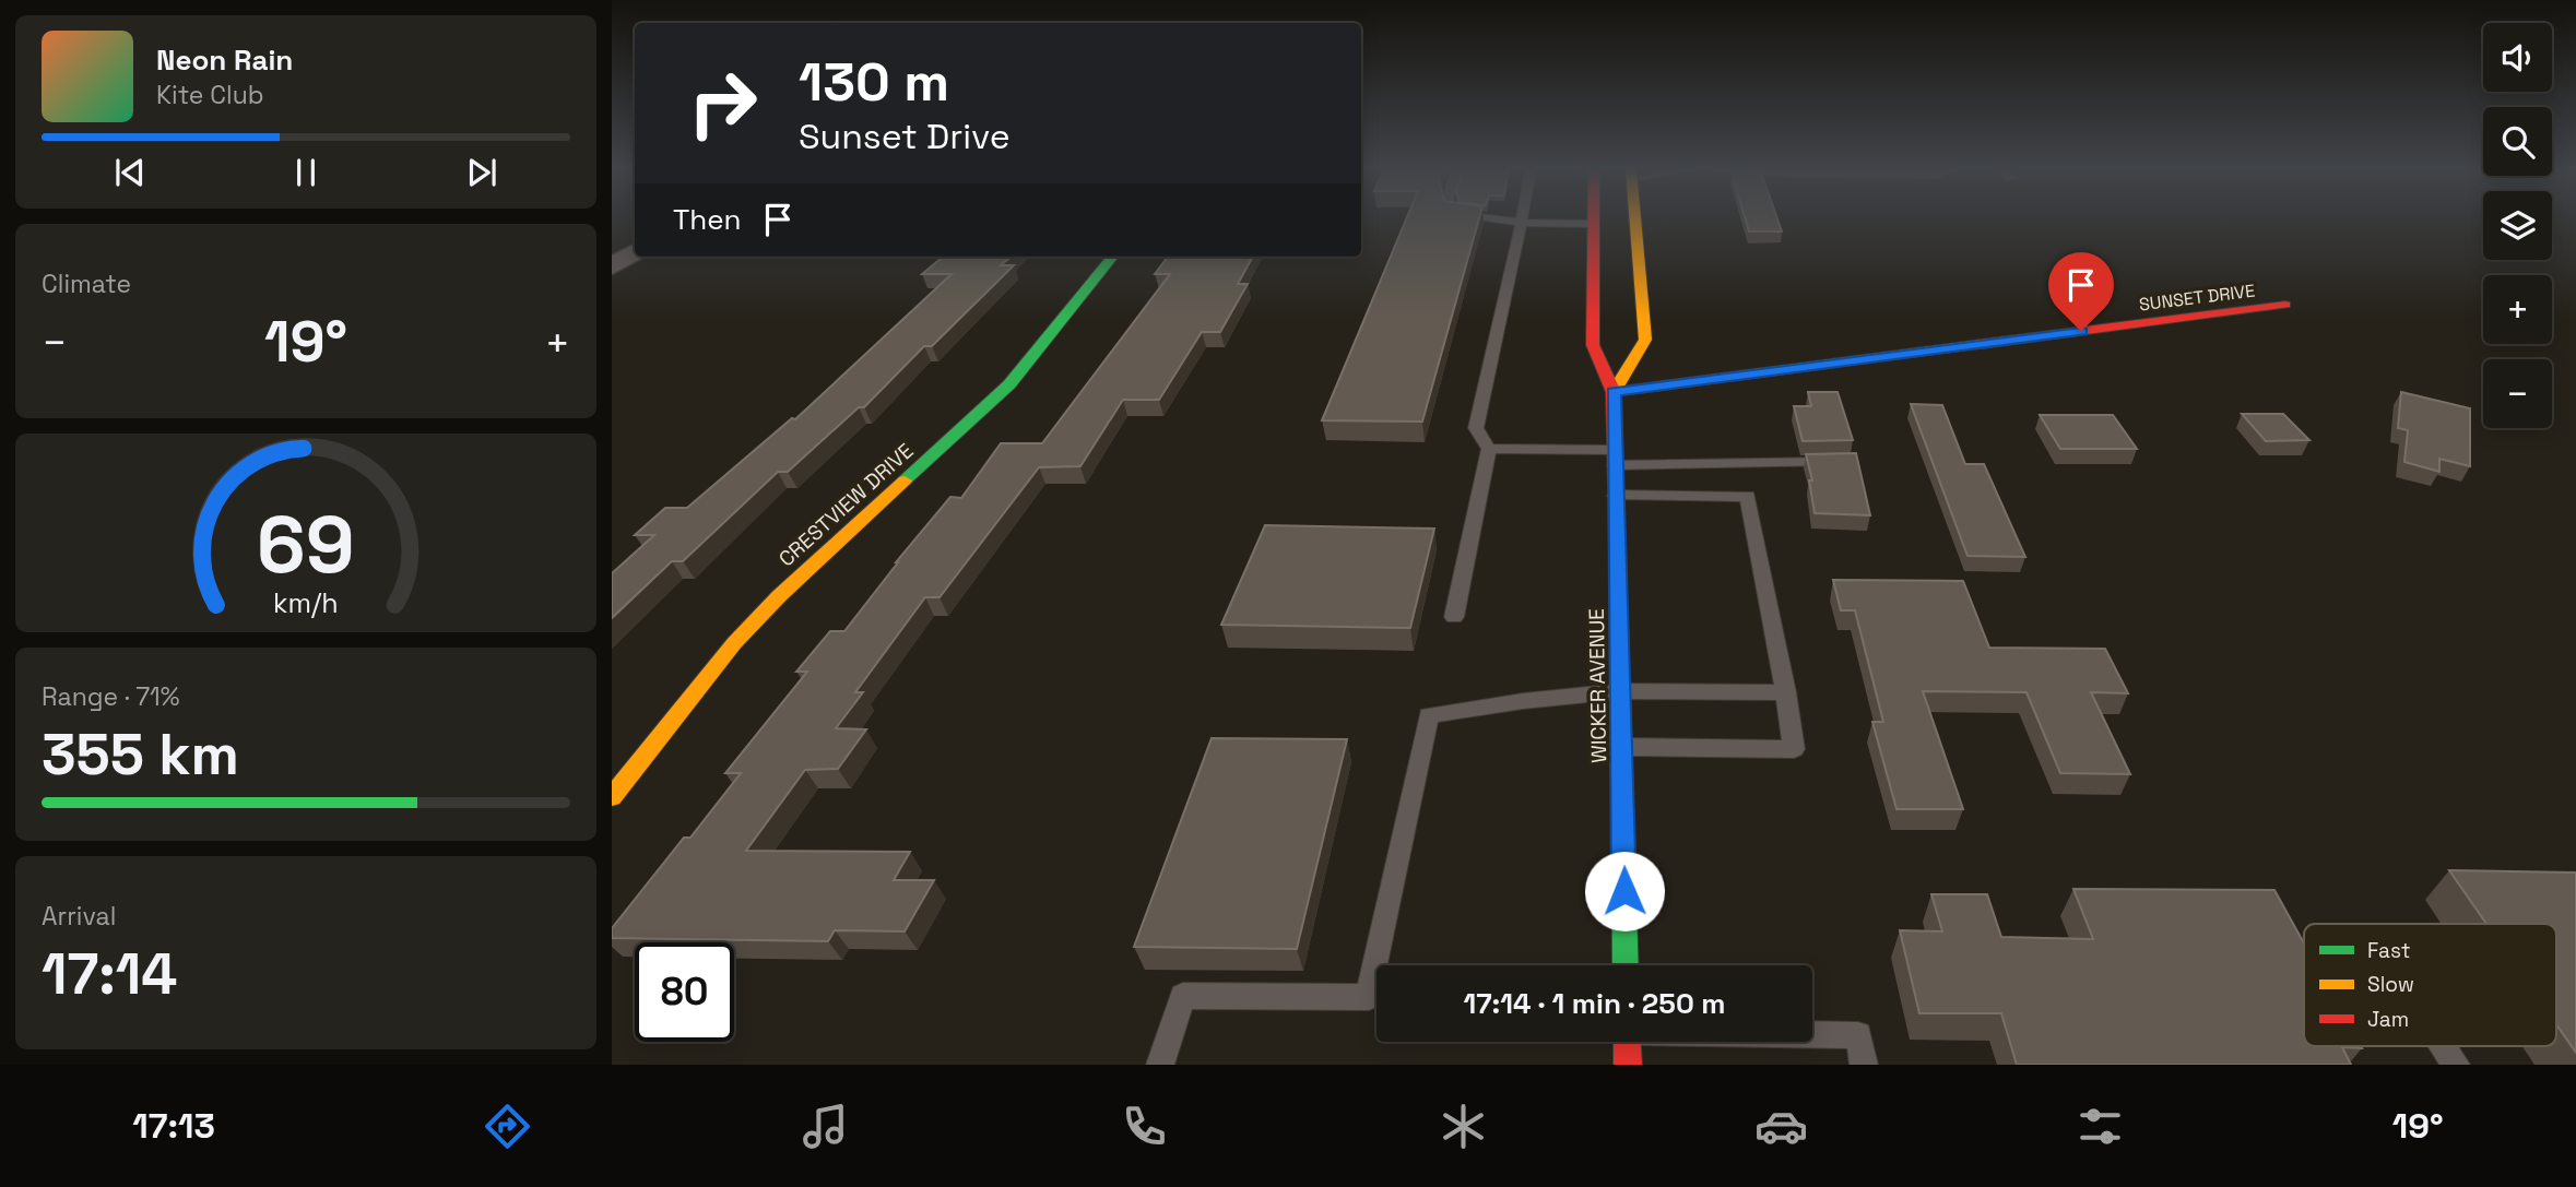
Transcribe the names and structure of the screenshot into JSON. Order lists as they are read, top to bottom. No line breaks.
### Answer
{"streets":{"main road":["SUNSET DRIVE","CRESTVIEW DRIVE","WICKER AVENUE"]},"crossings":[["SUNSET DRIVE","WICKER AVENUE"]],"legend":["Fast","Slow","Jam"],"page":{"map_buttons":["+","−"],"turn":["130 m","Sunset Drive"],"song":["Neon Rain","Kite Club"],"then":"Then","tile":["Climate",["Range · 71%","355 km"],["Arrival","17:14"]],"heat":["−","19°","+"],"limit":"80","trip":"17:14 · 1 min · 250 m","tabs":["17:13","19°"],"gauge":["69","km/h"]}}
